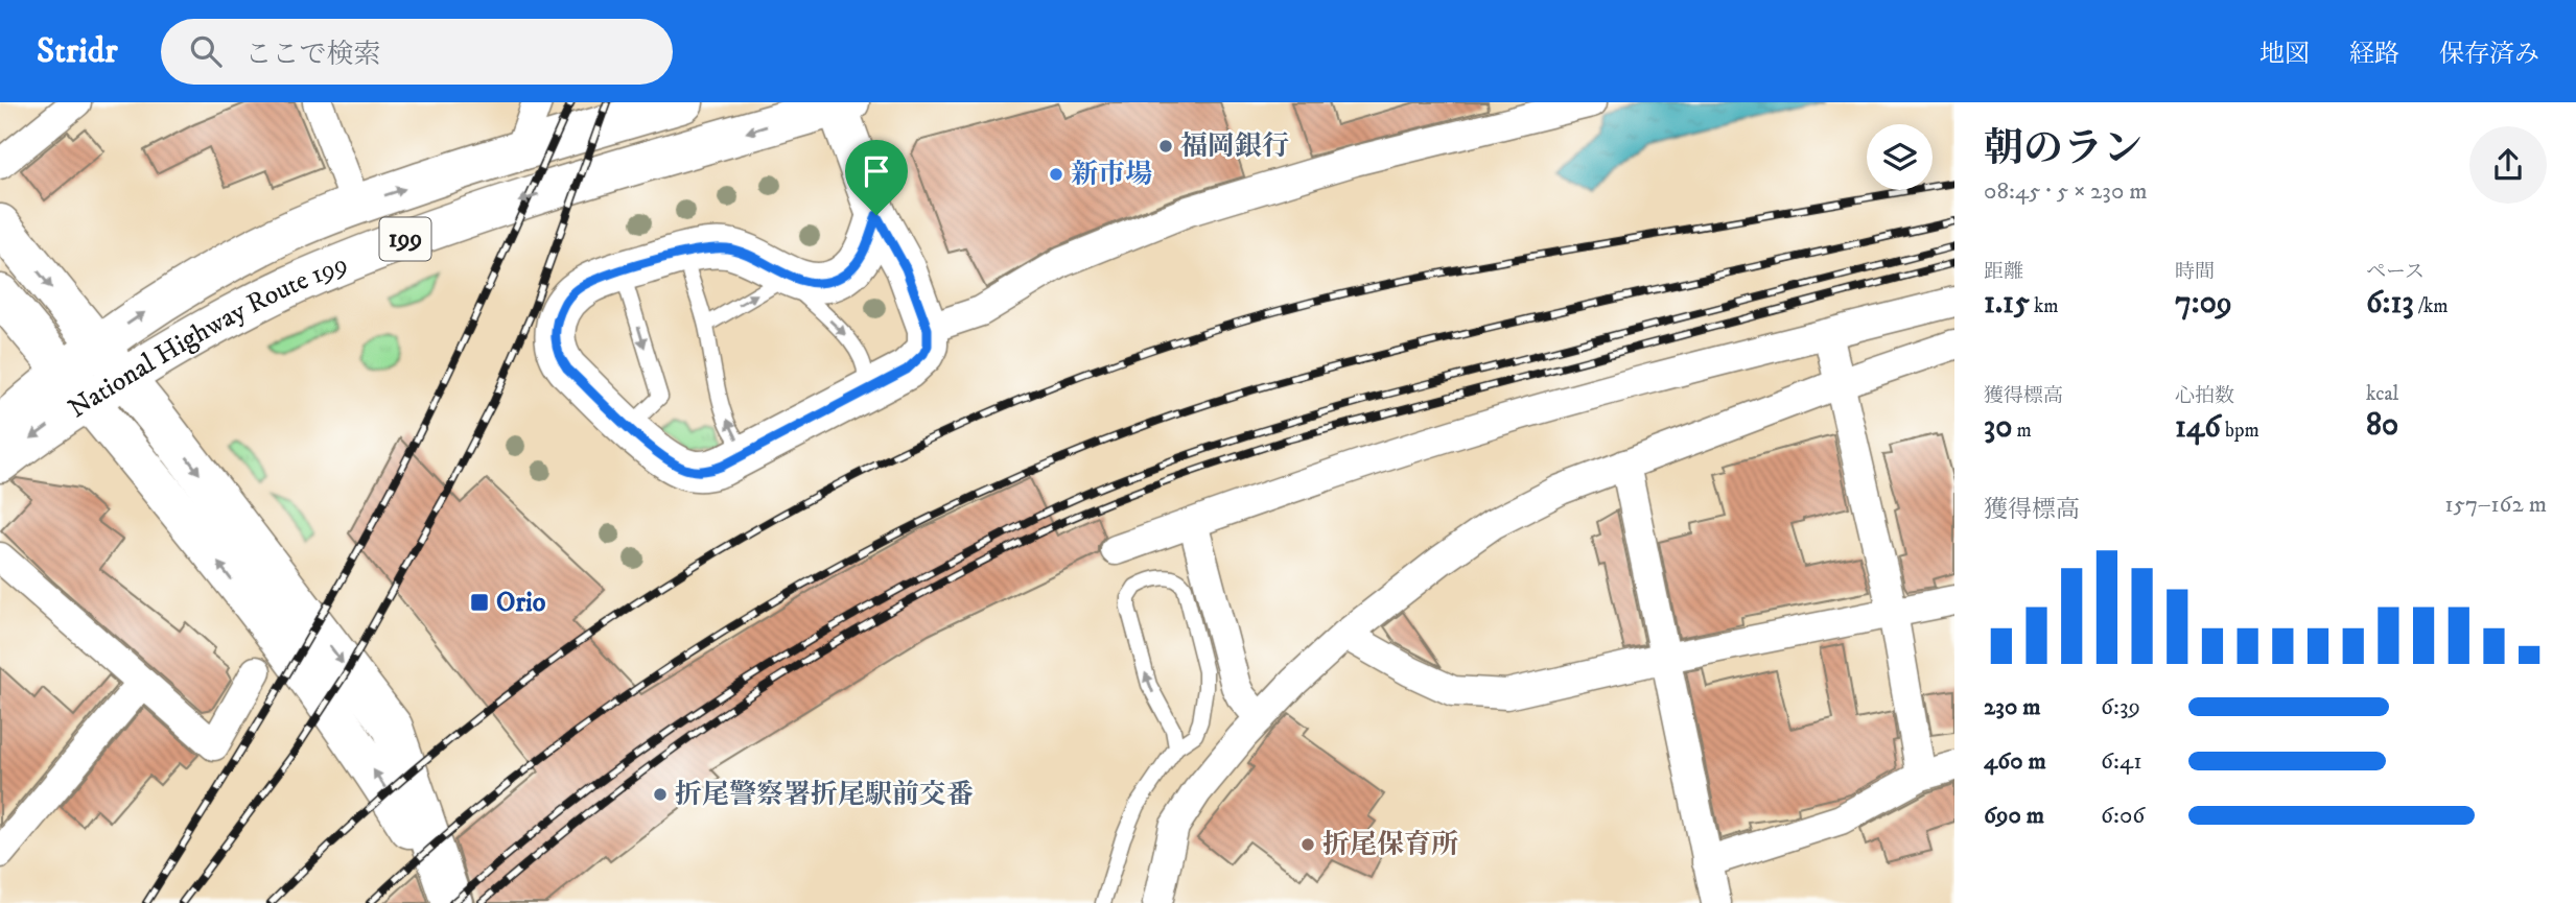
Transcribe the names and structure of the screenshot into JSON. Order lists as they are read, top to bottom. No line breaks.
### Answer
{"streets":{"main road":["199","National Highway Route 199"]},"places":{"other":["福岡銀行","新市場","折尾警察署折尾駅前交番","折尾保育所"],"transit":["Orio"]},"page":{"header":"Stridr","search":"ここで検索","nav":["地図","経路","保存済み"],"heading":["朝のラン","08:45 · 5 × 230 m"],"stats":[["距離","1.15 km"],["時間","7:09"],["ペース","6:13 /km"],["獲得標高","30 m"],["心拍数","146 bpm"],["kcal","80"]],"chart":["獲得標高","157–162 m"],"list":[{"name":"230 m","note":"6:39"},{"name":"460 m","note":"6:41"},{"name":"690 m","note":"6:06"}]}}
